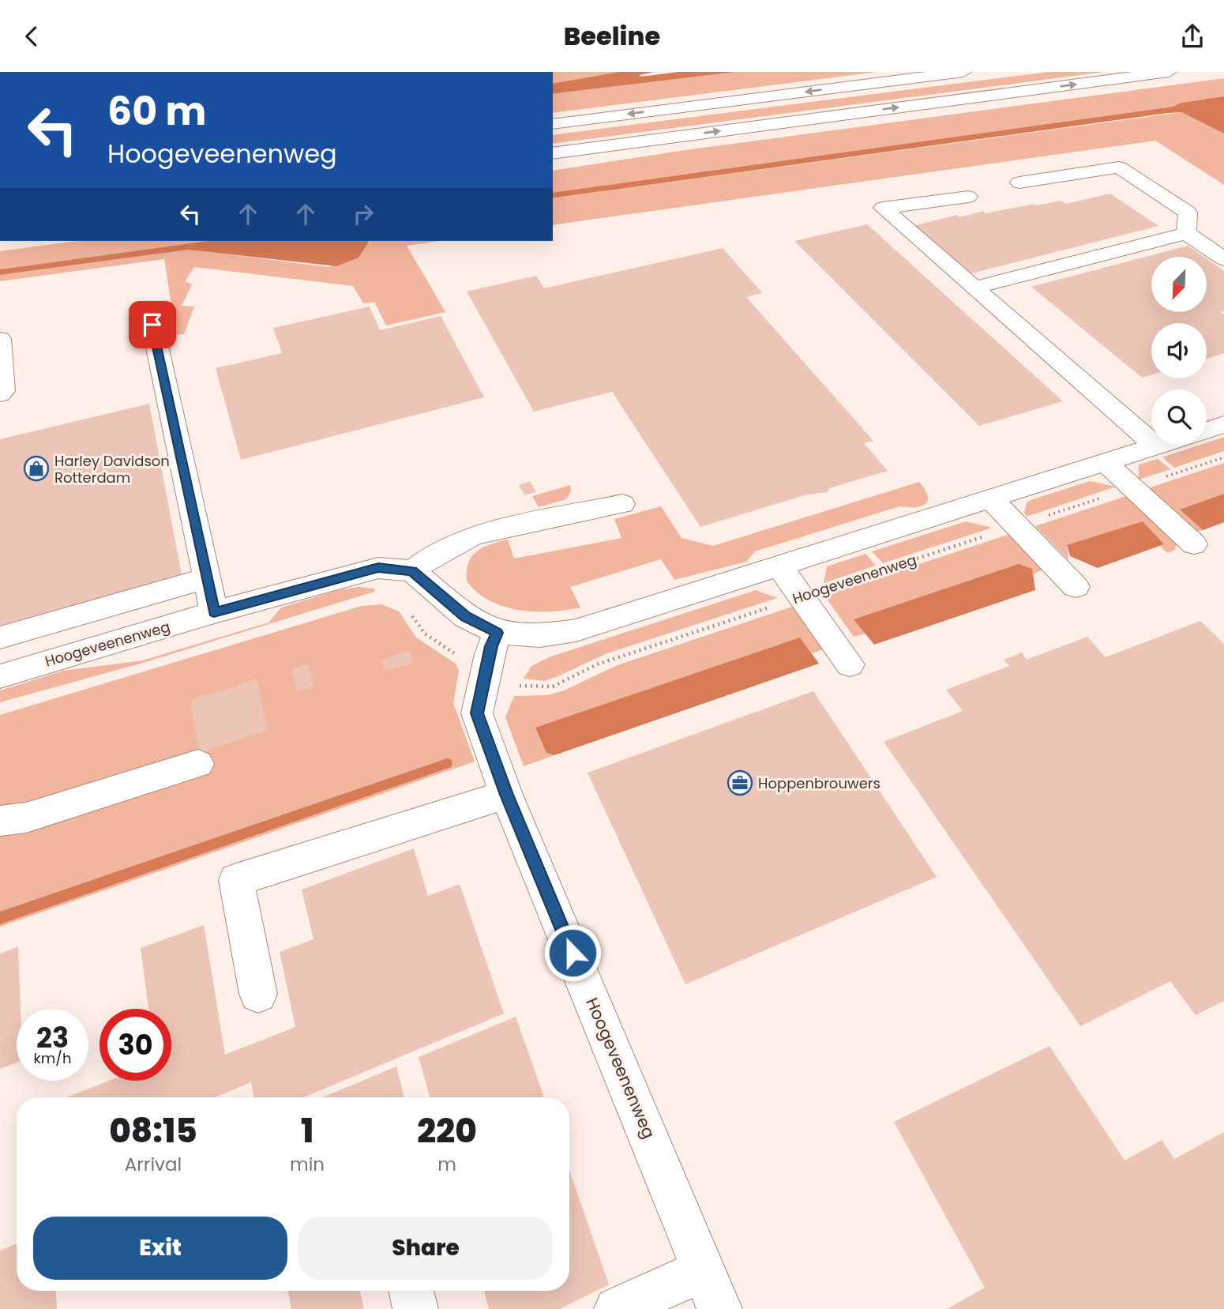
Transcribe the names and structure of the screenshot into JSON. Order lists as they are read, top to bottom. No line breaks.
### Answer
{"streets":{"main road":["Hoogeveenenweg"]},"places":{"shop":["Harley Davidson Rotterdam"],"office":["Hoppenbrouwers"]},"north":"bottom left","page":{"header":"Beeline","turn":["60 m","Hoogeveenenweg"],"speed":"23 km/h","limit":"30","eta":["08:15","Arrival","1","min","220","m"],"buttons":["Exit","Share"]}}
